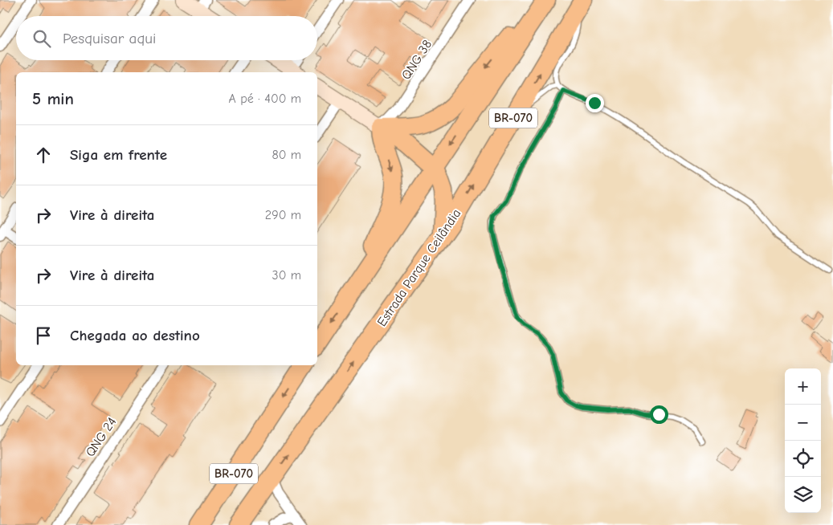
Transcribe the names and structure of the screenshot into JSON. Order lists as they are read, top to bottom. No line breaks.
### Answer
{"streets":{"highway":["BR-070","Estrada Parque Ceilândia"],"street":["QNG 38","QNG 24"]},"page":{"search":"Pesquisar aqui","heading":["5 min","A pé · 400 m"],"list":[["Siga em frente","80 m"],["Vire à direita","290 m"],["Vire à direita","30 m"],"Chegada ao destino"],"map_buttons":["+","−"]}}
